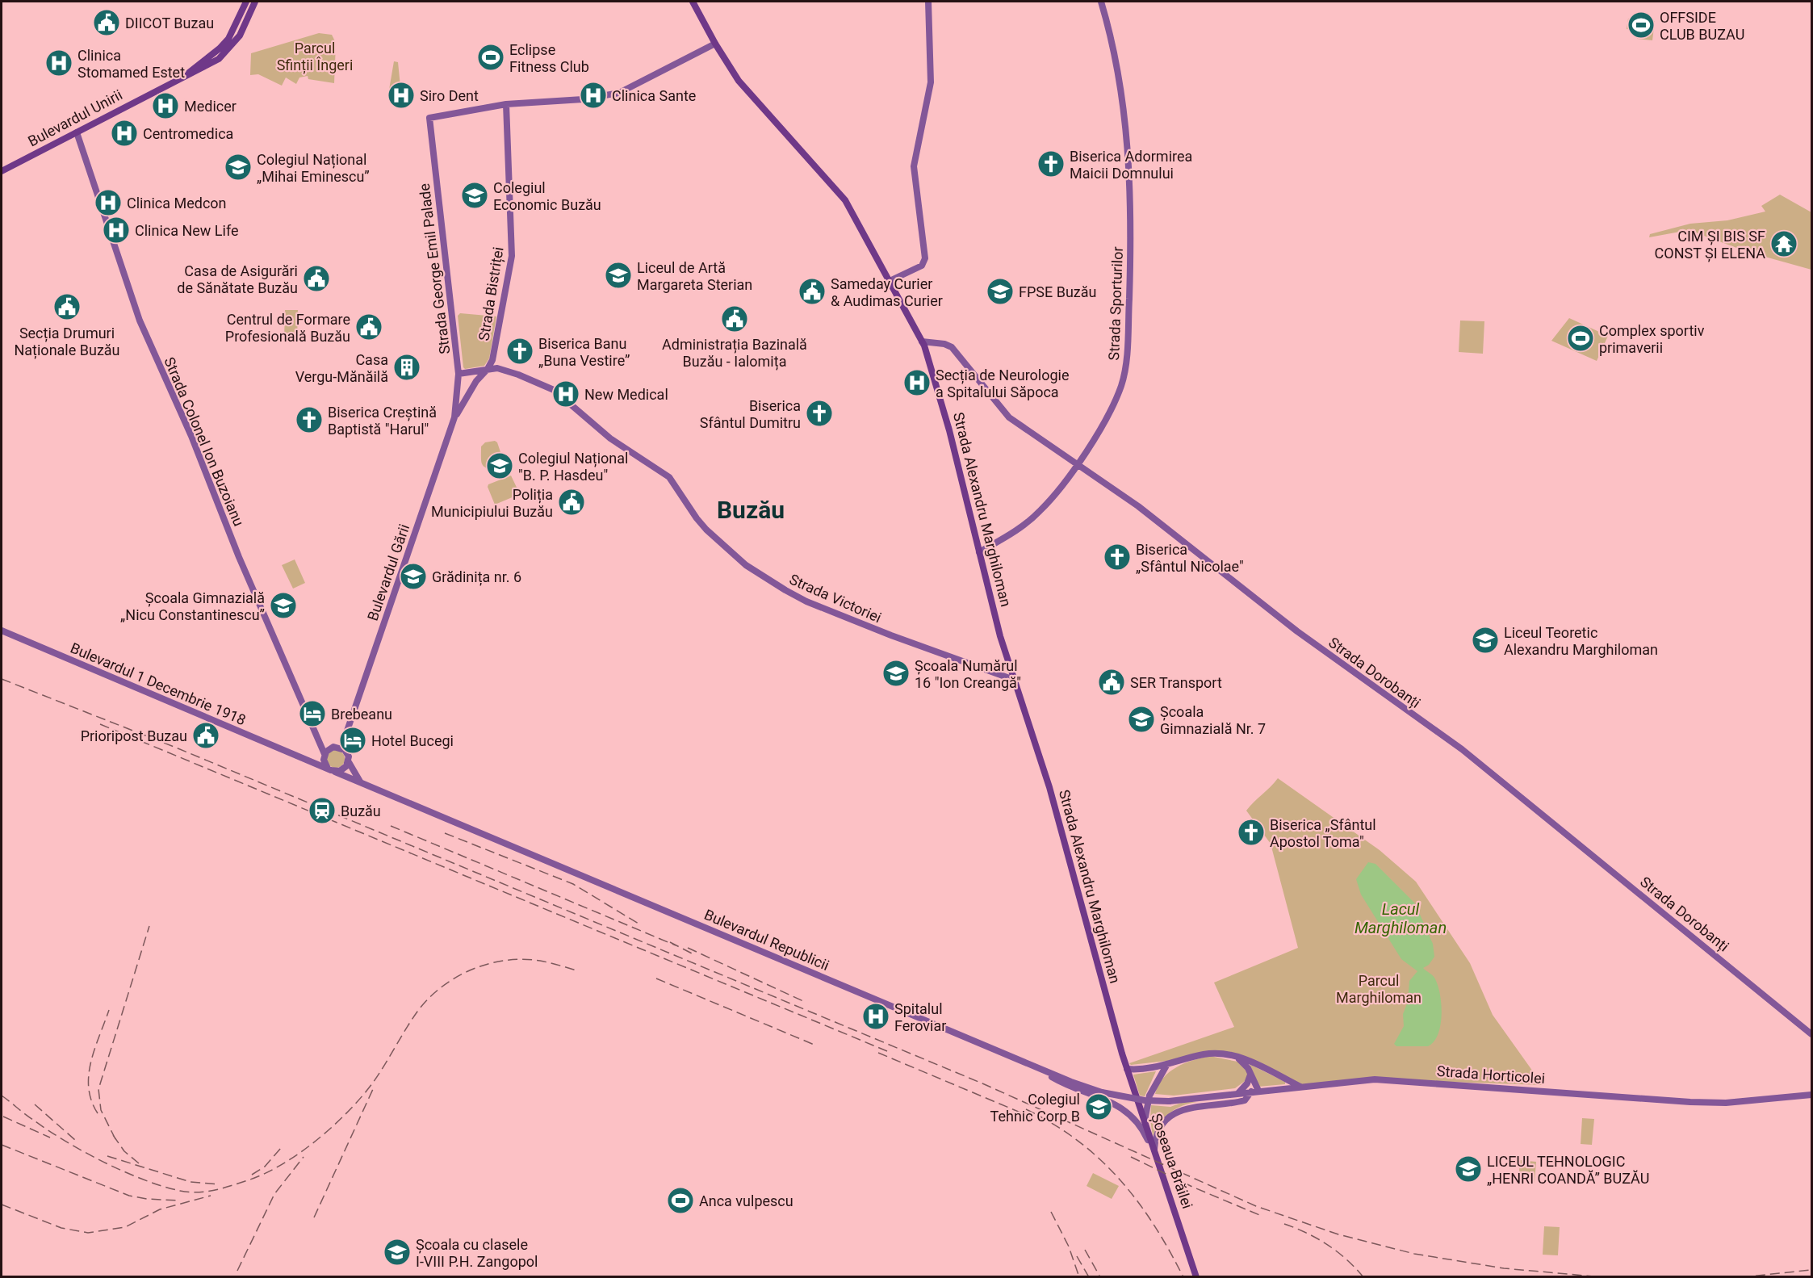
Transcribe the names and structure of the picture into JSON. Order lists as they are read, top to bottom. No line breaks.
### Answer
{"streets":{"main road":["Bulevardul Unirii","Strada George Emil Palade","Strada Bistriței","Strada Sporturilor","Strada Colonel Ion Buzoianu","Strada Alexandru Marghiloman","Bulevardul Gării","Strada Victoriei","Strada Dorobanți","Bulevardul 1 Decembrie 1918","Bulevardul Republicii","Strada Horticolei","Șoseaua Brăilei"]},"crossings":[["Bulevardul Unirii","Strada Colonel Ion Buzoianu"],["Strada George Emil Palade","Strada Bistriței"],["Strada George Emil Palade","Bulevardul Gării"],["Strada George Emil Palade","Strada Victoriei"],["Strada Bistriței","Bulevardul Gării"],["Strada Bistriței","Strada Victoriei"],["Strada Sporturilor","Strada Alexandru Marghiloman"],["Strada Sporturilor","Strada Dorobanți"],["Strada Colonel Ion Buzoianu","Bulevardul Gării"],["Strada Colonel Ion Buzoianu","Bulevardul 1 Decembrie 1918"],["Strada Colonel Ion Buzoianu","Bulevardul Republicii"],["Strada Alexandru Marghiloman","Strada Victoriei"],["Strada Alexandru Marghiloman","Strada Dorobanți"],["Strada Alexandru Marghiloman","Șoseaua Brăilei"],["Bulevardul Gării","Bulevardul 1 Decembrie 1918"],["Bulevardul Gării","Bulevardul Republicii"],["Bulevardul 1 Decembrie 1918","Bulevardul Republicii"],["Bulevardul Republicii","Strada Horticolei"]],"districts":["Buzău"],"water":["Lacul Marghiloman"],"parks":["Parcul Sfinții Îngeri","Parcul Marghiloman"],"places":{"public building":["DIICOT Buzau","Casa de Asigurări de Sănătate Buzău","Sameday Curier & Audimas Curier","Secția Drumuri Naționale Buzău","Administrația Bazinală Buzău - Ialomița","Centrul de Formare Profesională Buzău","Poliția Municipiului Buzău","SER Transport","Prioripost Buzau"],"sports":["OFFSIDE CLUB BUZAU","Eclipse Fitness Club","Complex sportiv primaverii","Anca vulpescu"],"hospital":["Clinica Stomamed Estet","Siro Dent","Clinica Sante","Medicer","Centromedica","Clinica Medcon","Clinica New Life","Secția de Neurologie a Spitalului Săpoca","New Medical","Spitalul Feroviar"],"church":["Biserica Adormirea Maicii Domnului","Biserica Banu „Buna Vestire”","Biserica Sfântul Dumitru","Biserica Creștină Baptistă \"Harul\"","Biserica „Sfântul Nicolae\"","Biserica „Sfântul Apostol Toma\""],"school or university":["Colegiul Național „Mihai Eminescu”","Colegiul Economic Buzău","Liceul de Artă Margareta Sterian","FPSE Buzău","Colegiul Național \"B. P. Hasdeu\"","Grădinița nr. 6","Școala Gimnazială „Nicu Constantinescu”","Liceul Teoretic Alexandru Marghiloman","Școala Numărul 16 \"Ion Creangă\"","Școala Gimnazială Nr. 7","Colegiul Tehnic Corp B","LICEUL TEHNOLOGIC „HENRI COANDĂ” BUZĂU","Școala cu clasele I-VIII P.H. Zangopol"],"temple":["CIM ȘI BIS SF CONST ȘI ELENA"],"building":["Casa Vergu-Mănăilă"],"hotel":["Brebeanu","Hotel Bucegi"],"station":["Buzău"]}}
